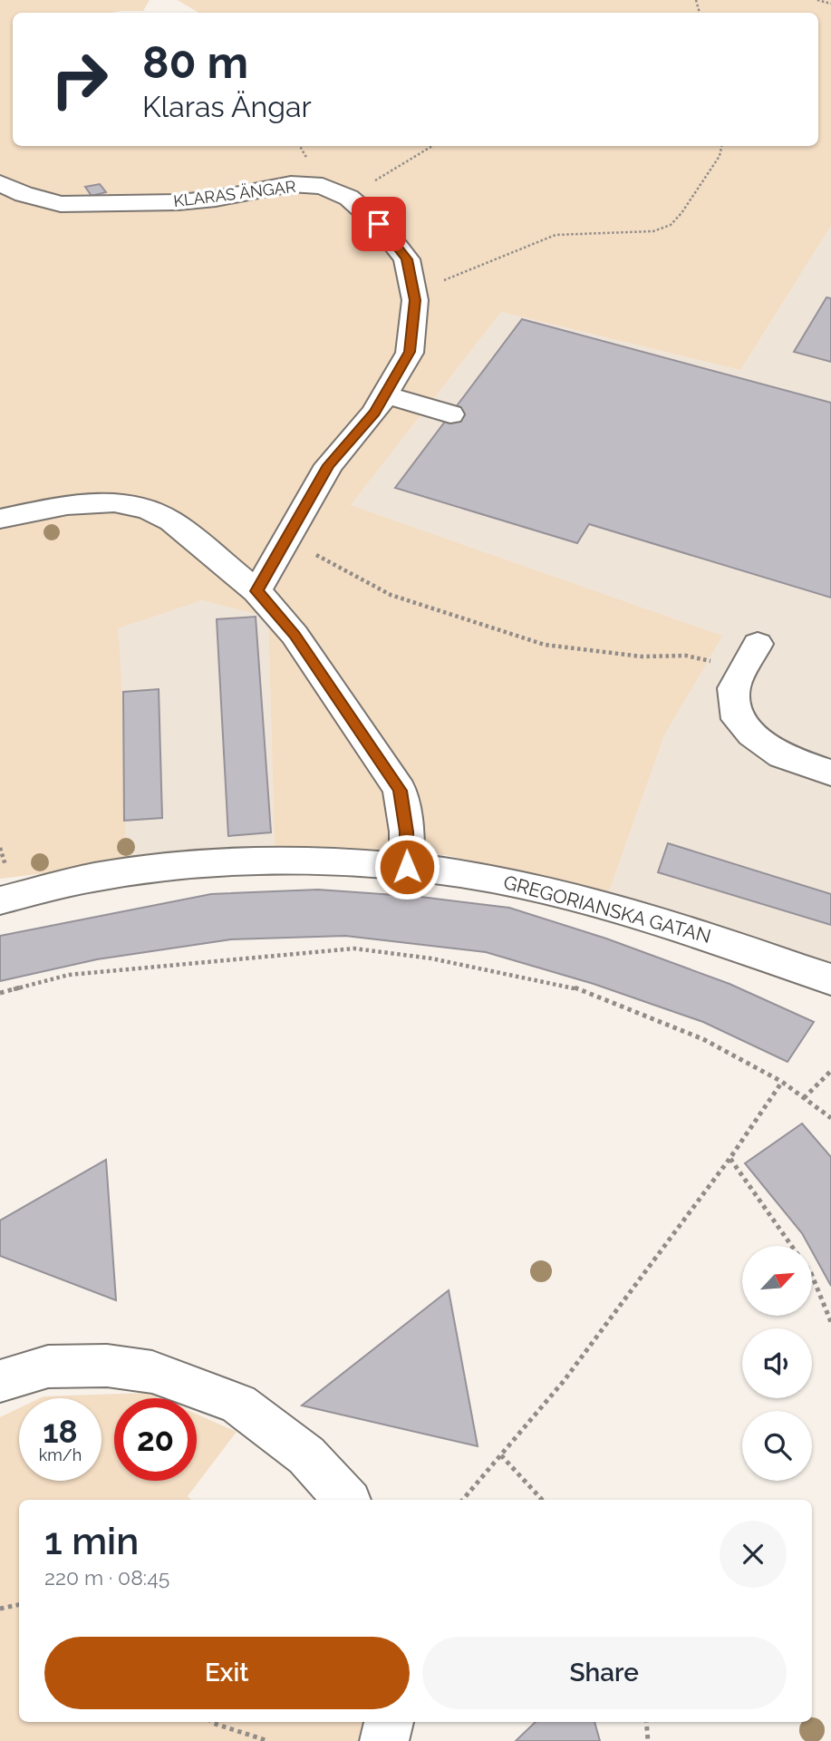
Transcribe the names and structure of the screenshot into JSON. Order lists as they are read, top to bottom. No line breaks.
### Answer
{"streets":{"street":["KLARAS ÄNGAR","GREGORIANSKA GATAN"]},"north":"top right","page":{"turn":["80 m","Klaras Ängar"],"speed":"18 km/h","limit":"20","heading":["1 min","220 m · 08:45"],"buttons":["Exit","Share"]}}
